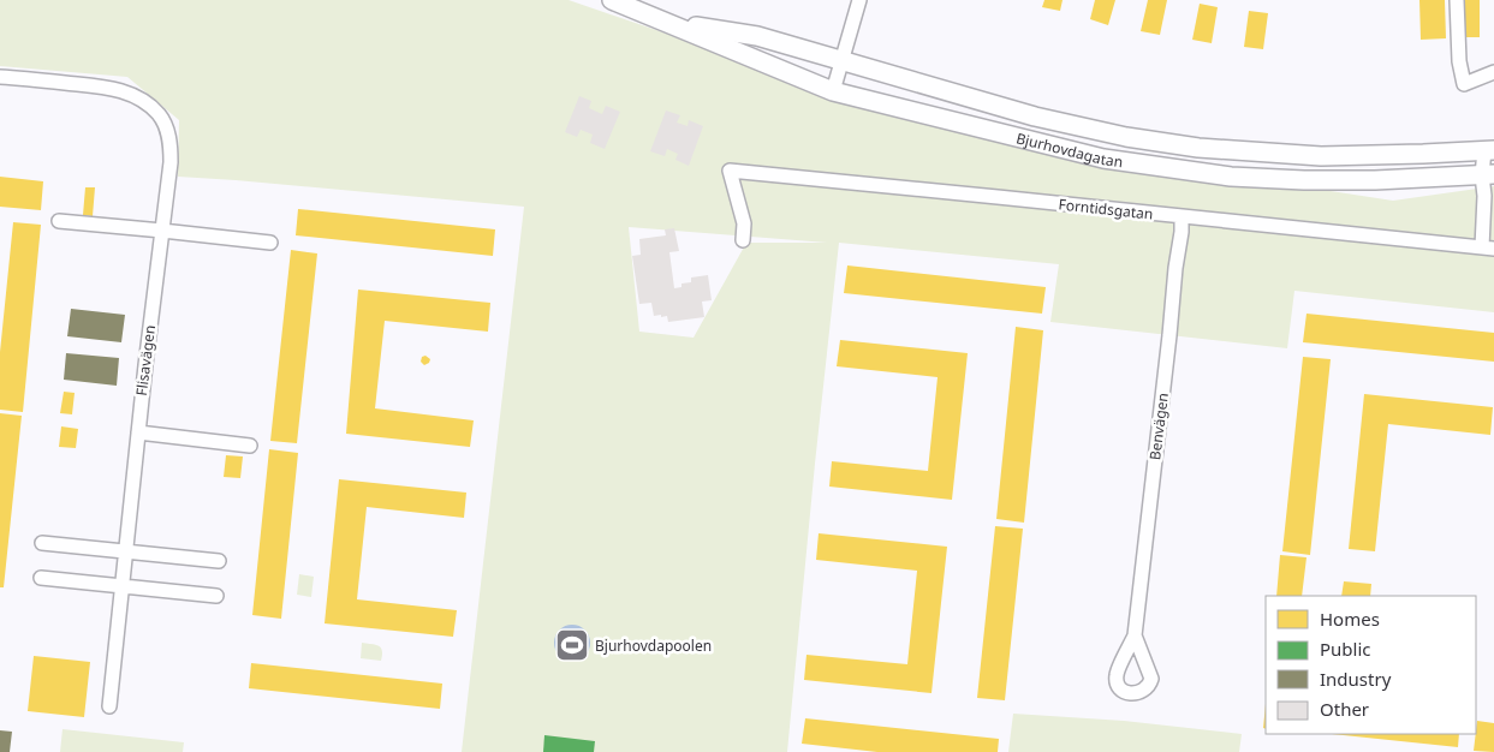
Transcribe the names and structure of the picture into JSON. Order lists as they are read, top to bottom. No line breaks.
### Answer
{"streets":{"main road":["Bjurhovdagatan"],"street":["Forntidsgatan","Flisavägen","Benvägen"]},"crossings":[["Bjurhovdagatan","Forntidsgatan"],["Forntidsgatan","Benvägen"]],"places":{"sports":["Bjurhovdapoolen"]},"legend":["Homes","Public","Industry","Other"]}
